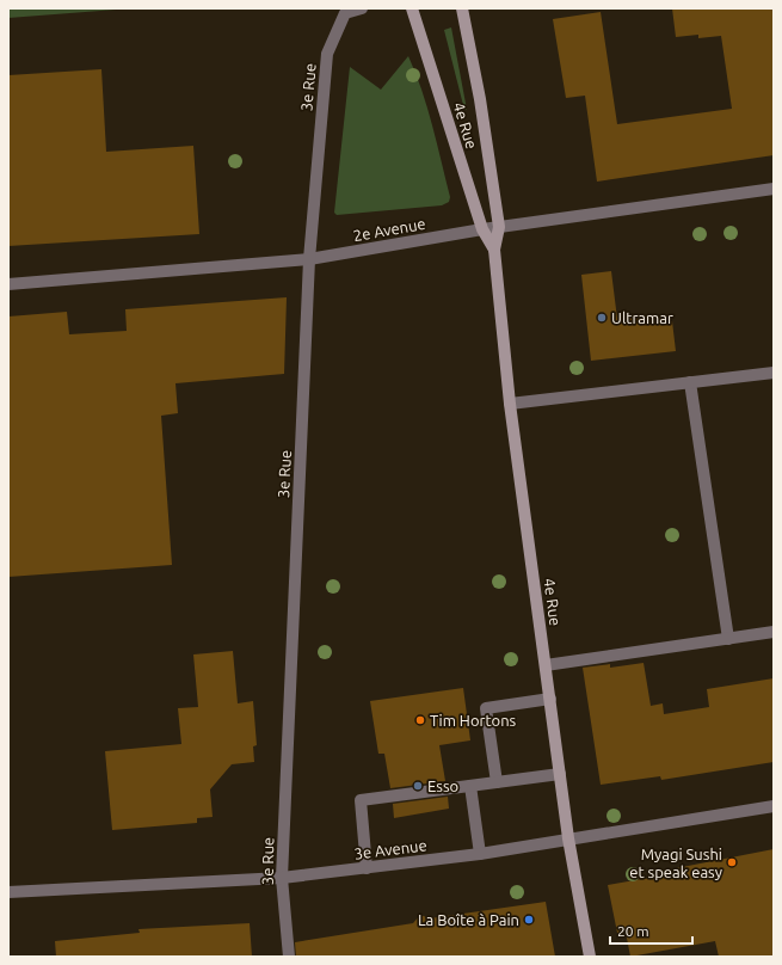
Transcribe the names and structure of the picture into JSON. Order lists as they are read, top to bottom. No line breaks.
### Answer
{"streets":{"main road":["4e Rue"],"street":["3e Rue","2e Avenue","3e Avenue"]},"crossings":[["3e Rue","2e Avenue"],["3e Rue","3e Avenue"],["4e Rue","2e Avenue"],["4e Rue","3e Avenue"]],"places":["Ultramar","Tim Hortons","Esso","Myagi Sushi et speak easy","La Boîte à Pain"],"scale_bar":"20 m"}
